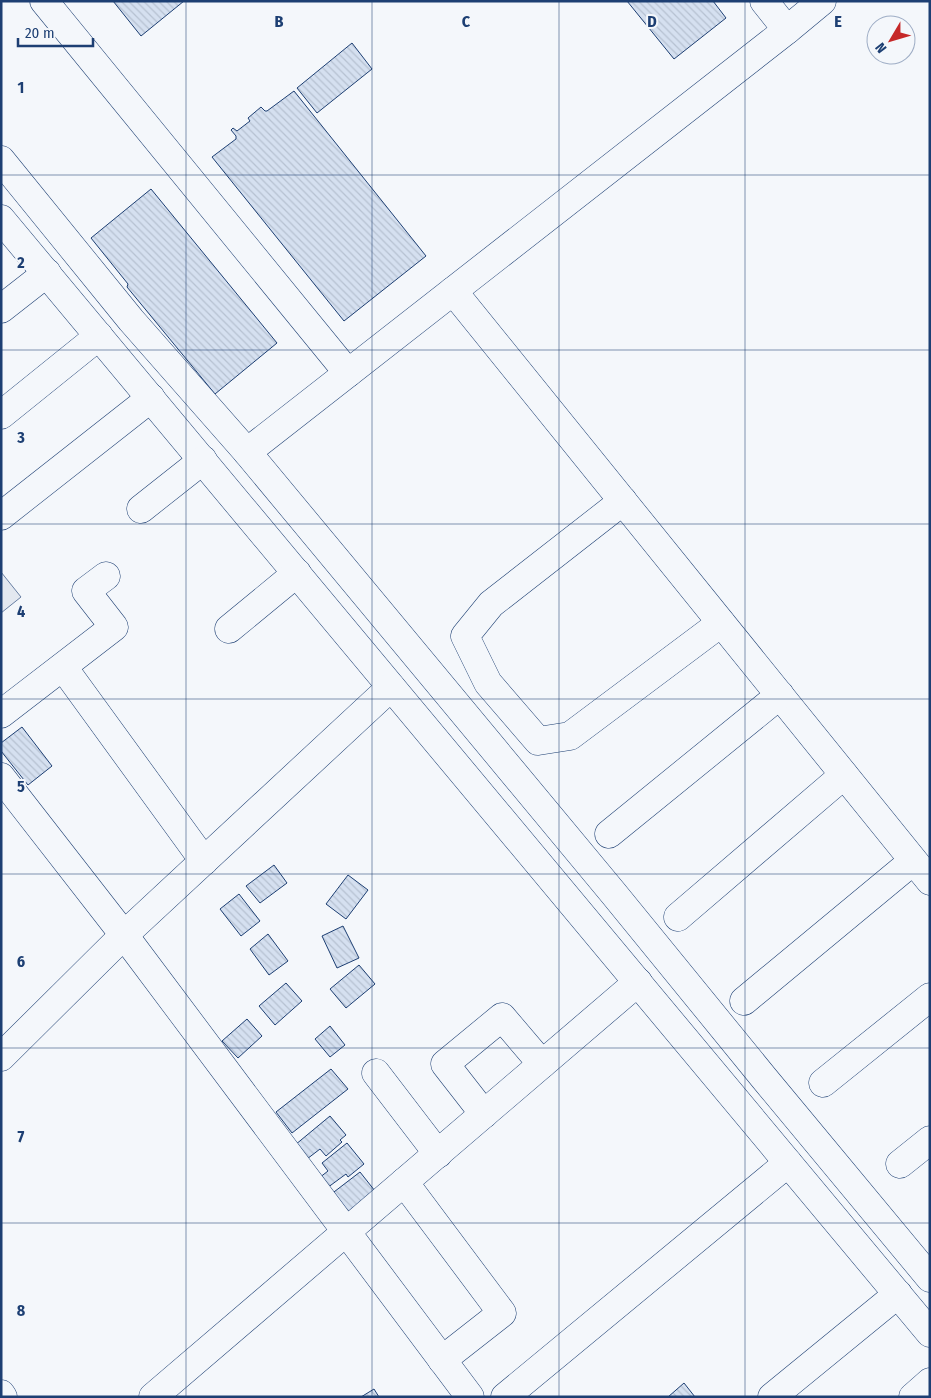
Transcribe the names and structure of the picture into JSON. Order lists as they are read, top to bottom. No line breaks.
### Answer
{"scale_bar":"20 m","north":"bottom left","grid":{"columns":["B","C","D","E"],"rows":["1","2","3","4","5","6","7","8"]}}
